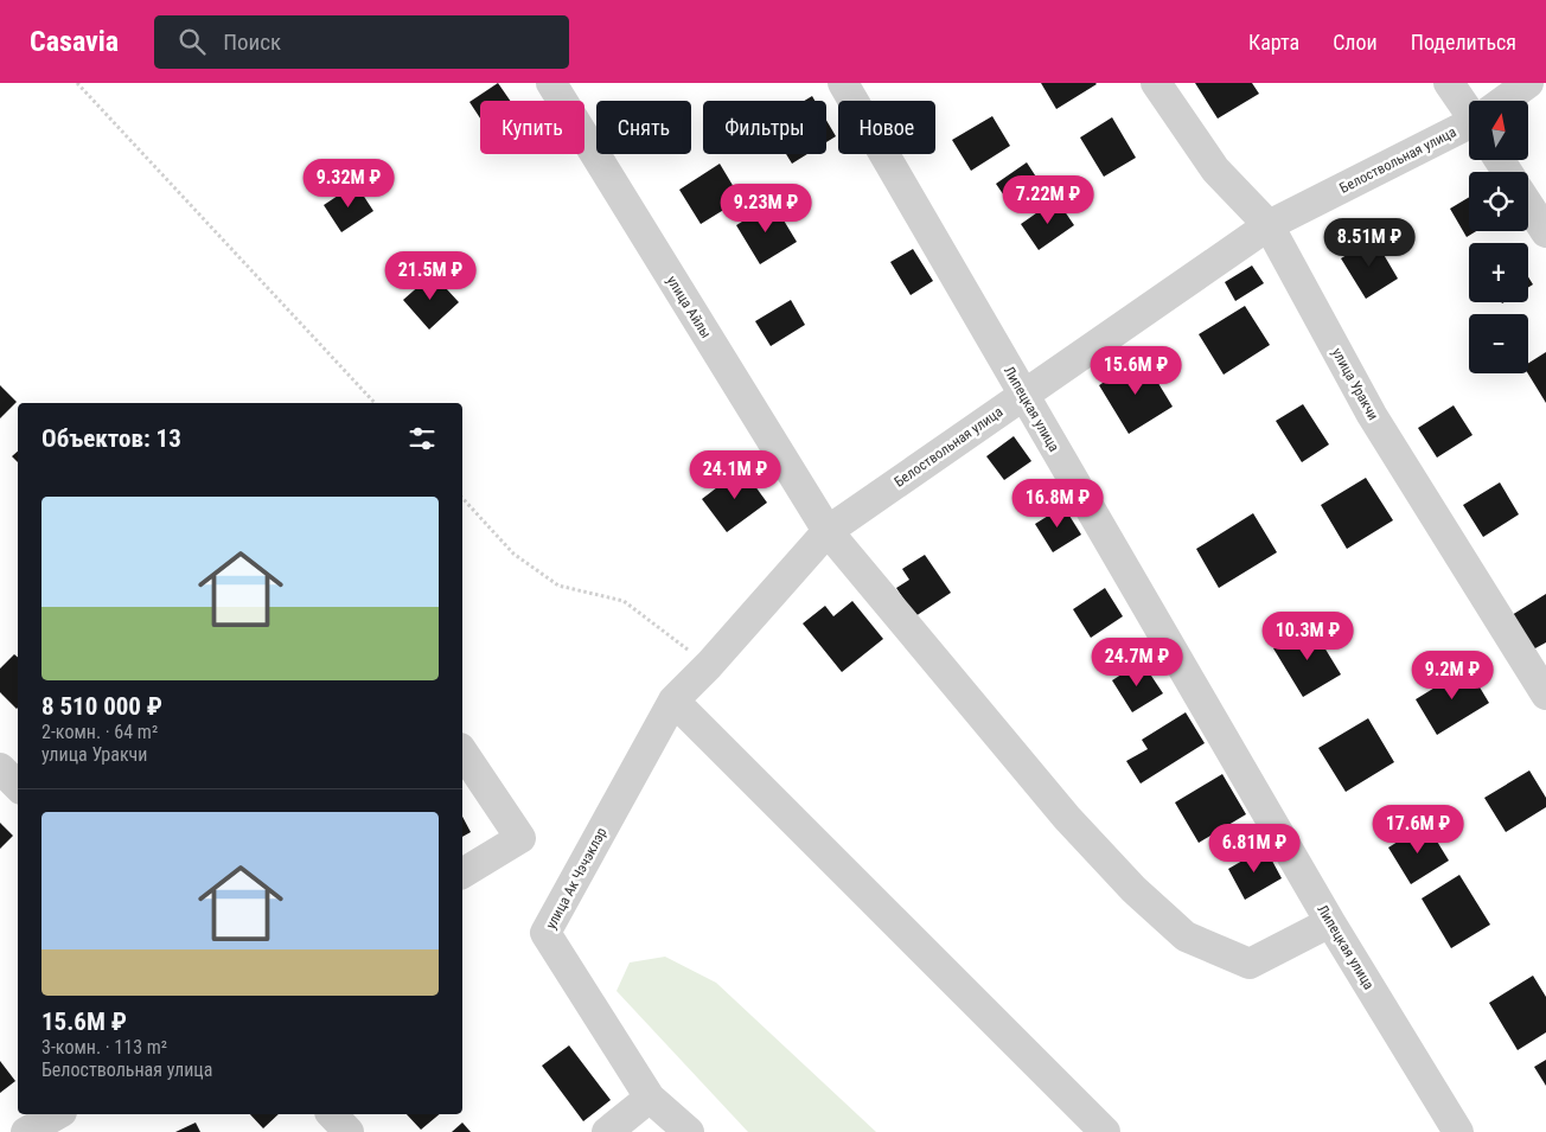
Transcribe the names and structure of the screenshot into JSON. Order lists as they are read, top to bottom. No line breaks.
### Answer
{"streets":{"street":["Белоствольная улица","улица Айлы","улица Уракчи","Липецкая улица","улица Ак Чэчэклэр"]},"crossings":[["Белоствольная улица","улица Айлы"],["Белоствольная улица","улица Уракчи"],["Белоствольная улица","Липецкая улица"],["Белоствольная улица","улица Ак Чэчэклэр"],["улица Айлы","Липецкая улица"]],"north":"top","page":{"header":"Casavia","search":"Поиск","nav":["Карта","Слои","Поделиться"],"map_buttons":["+","−"],"chip":["Купить","Снять","Фильтры","Новое"],"price":["9.32M ₽","7.22M ₽","9.23M ₽","8.51M ₽","21.5M ₽","15.6M ₽","24.1M ₽","16.8M ₽","10.3M ₽","24.7M ₽","9.2M ₽","17.6M ₽","6.81M ₽"],"heading":"Объектов: 13","list":[{"name":"8 510 000 ₽","note":"2-комн. · 64 m² · улица Уракчи"},{"name":"15.6M ₽","note":"3-комн. · 113 m² · Белоствольная улица"}]}}
